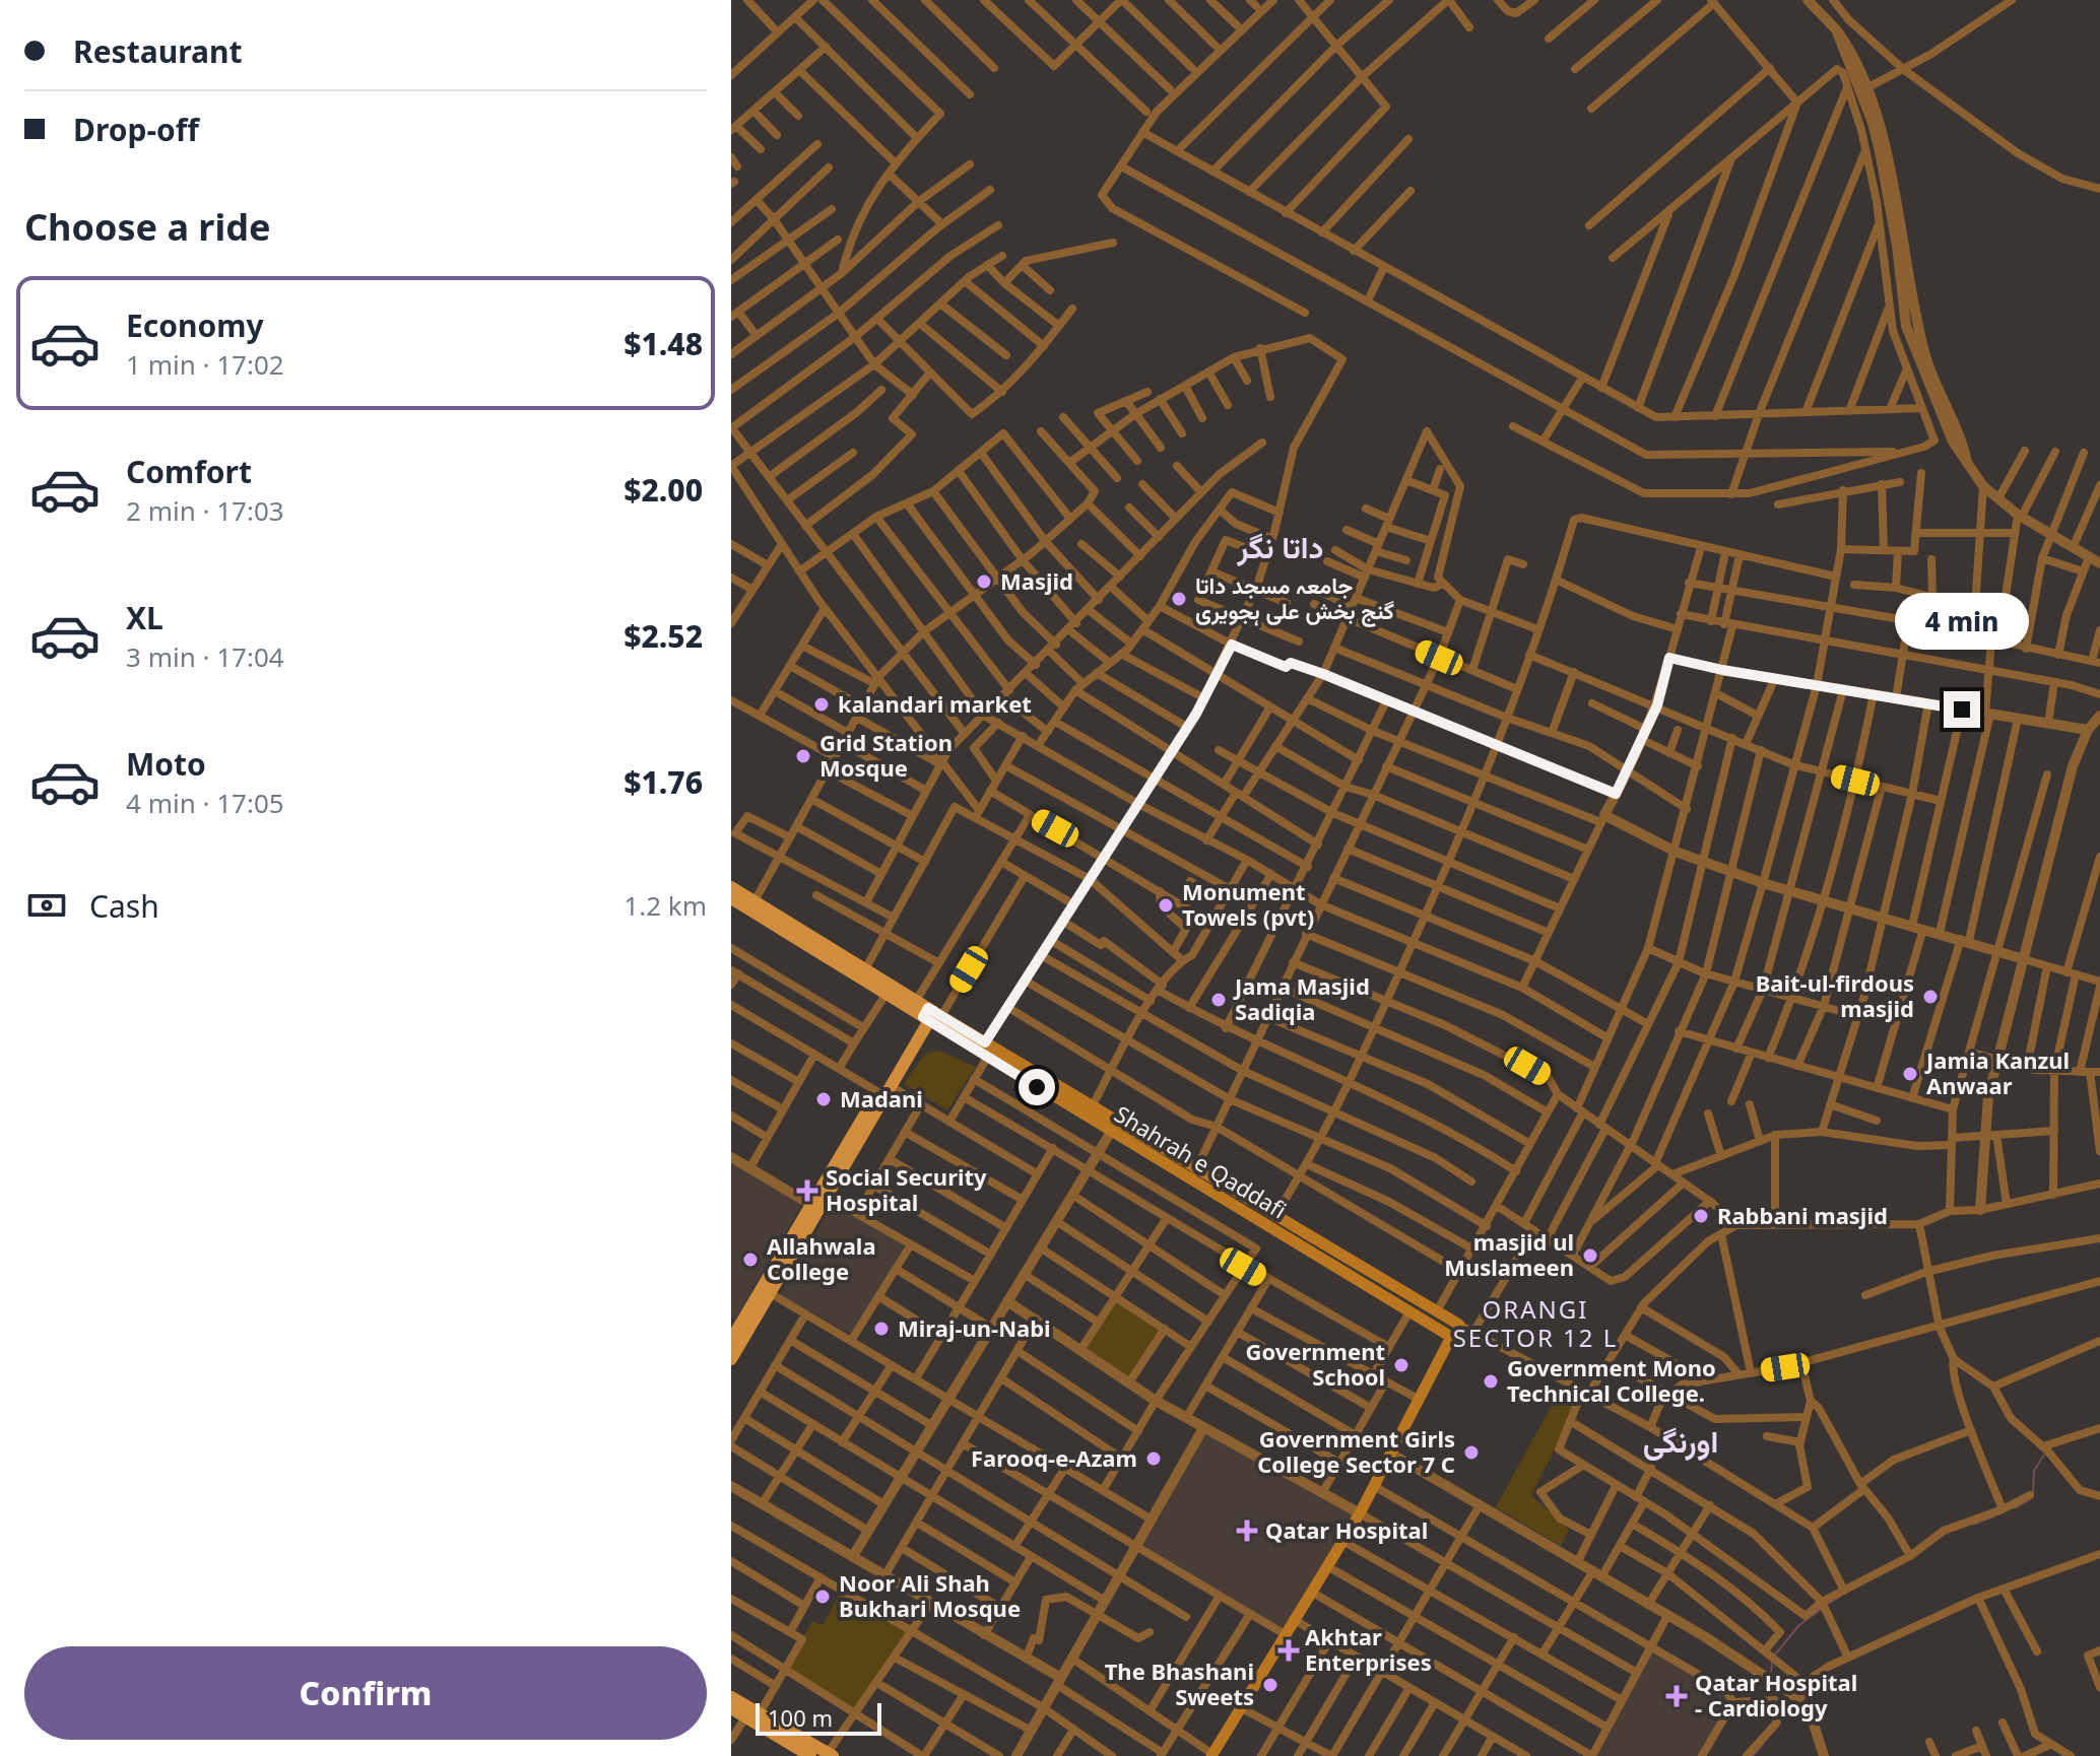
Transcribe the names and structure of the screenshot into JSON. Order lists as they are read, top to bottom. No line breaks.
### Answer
{"streets":{"main road":["Shahrah e Qaddafi"]},"districts":["داتا نگر","ORANGI SECTOR 12 L","اورنگی"],"places":{"other":["Masjid","جامعہ مسجد داتا گنج بخش علی ہجویری","kalandari market","Grid Station Mosque","Monument Towels (pvt)","Bait-ul-firdous masjid","Jama Masjid Sadiqia","Jamia Kanzul Anwaar","Madani","Rabbani masjid","masjid ul Muslameen","Allahwala College","Miraj-un-Nabi","Government School","Government Mono Technical College.","Government Girls College Sector 7 C","Farooq-e-Azam","Noor Ali Shah Bukhari Mosque","The Bhashani Sweets"],"health":["Social Security Hospital","Qatar Hospital","Akhtar Enterprises","Qatar Hospital - Cardiology"]},"scale_bar":"100 m","page":{"banner":["Restaurant","Drop-off"],"heading":"Choose a ride","list":[{"name":"Economy","note":"1 min · 17:02","value":"$1.48"},{"name":"Comfort","note":"2 min · 17:03","value":"$2.00"},{"name":"XL","note":"3 min · 17:04","value":"$2.52"},{"name":"Moto","note":"4 min · 17:05","value":"$1.76"}],"bubble":"4 min","pay":["Cash","1.2 km"],"buttons":"Confirm","scale":"100 m"}}
